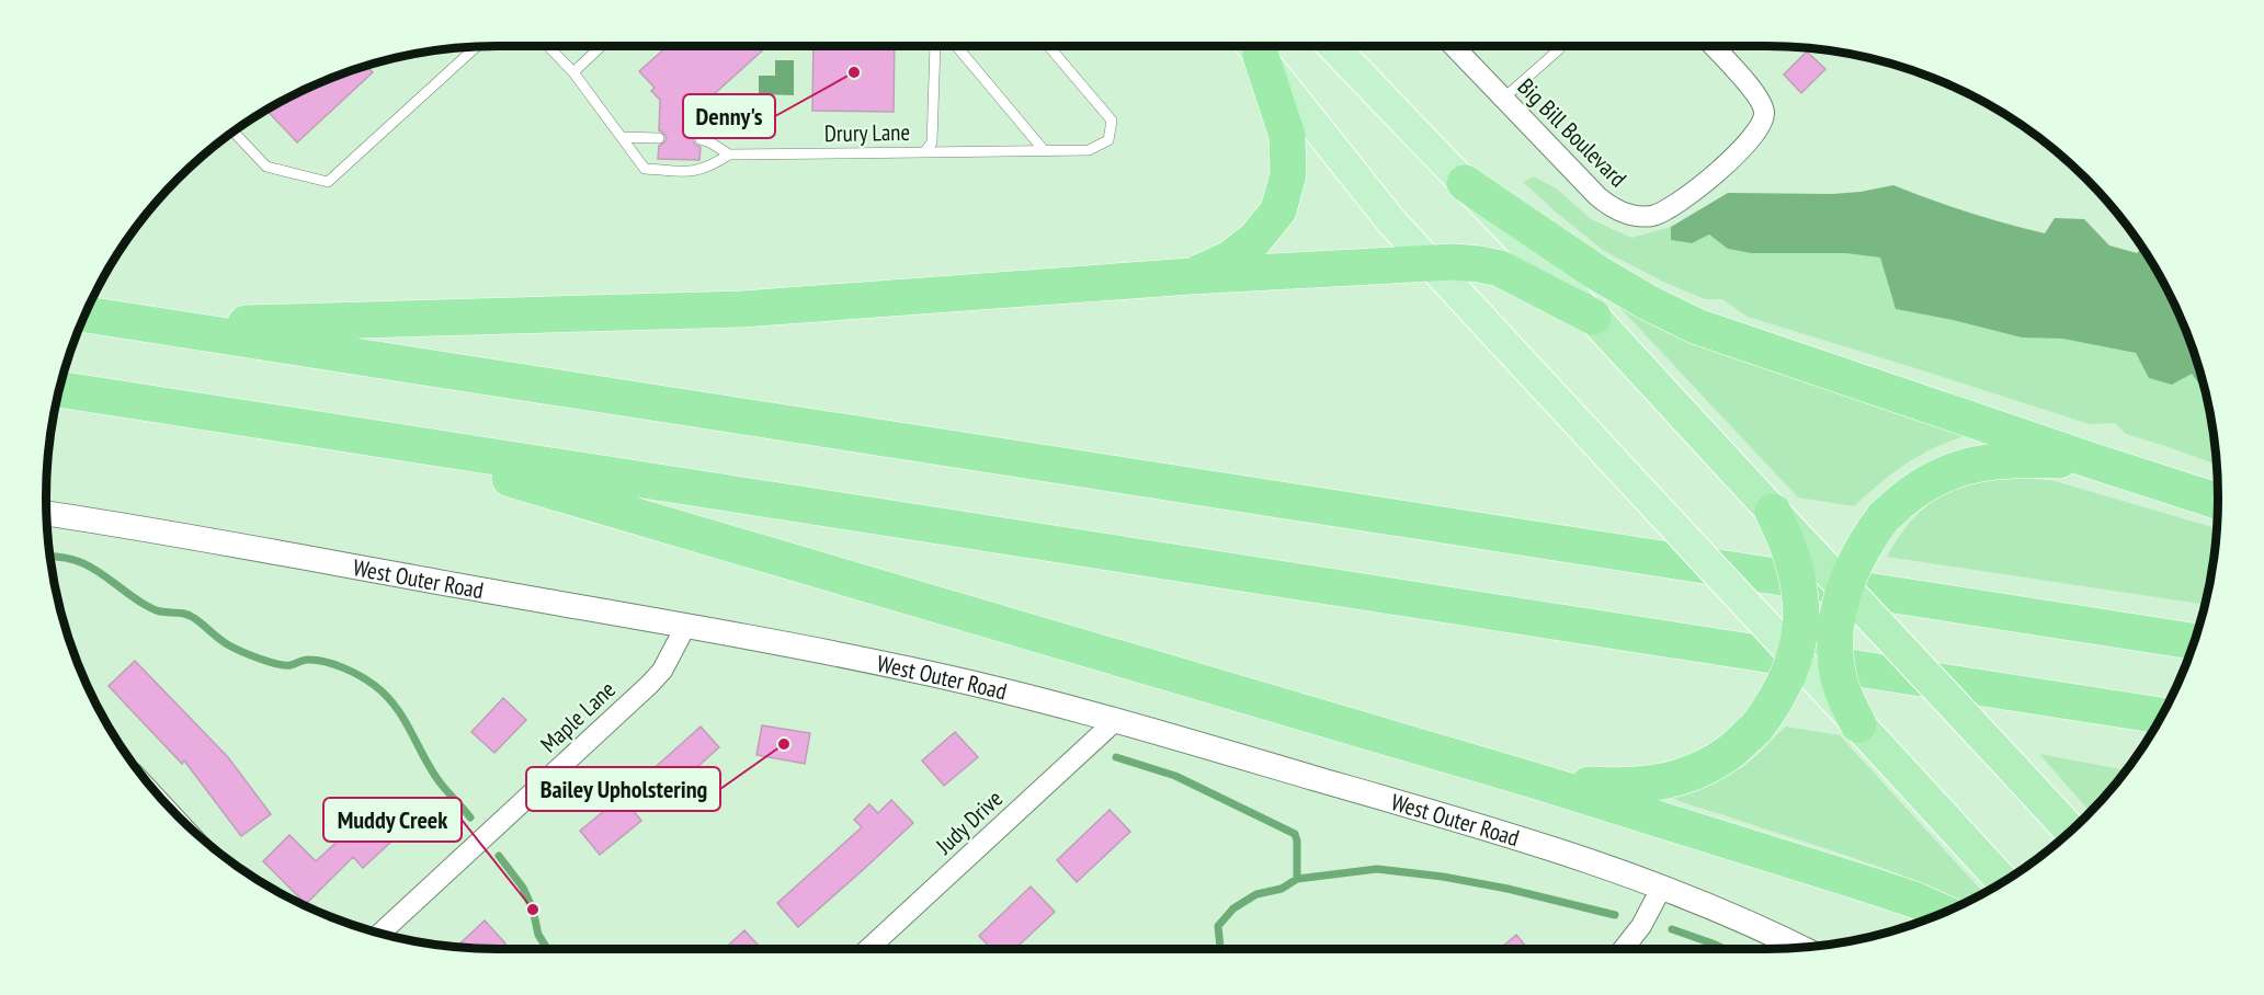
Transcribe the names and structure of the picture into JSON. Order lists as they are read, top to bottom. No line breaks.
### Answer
{"streets":{"street":["Big Bill Boulevard","West Outer Road","Maple Lane","Judy Drive"],"lane":["Drury Lane"]},"crossings":[["West Outer Road","Maple Lane"],["West Outer Road","Judy Drive"]],"places":["Denny's","Bailey Upholstering","Muddy Creek"]}
